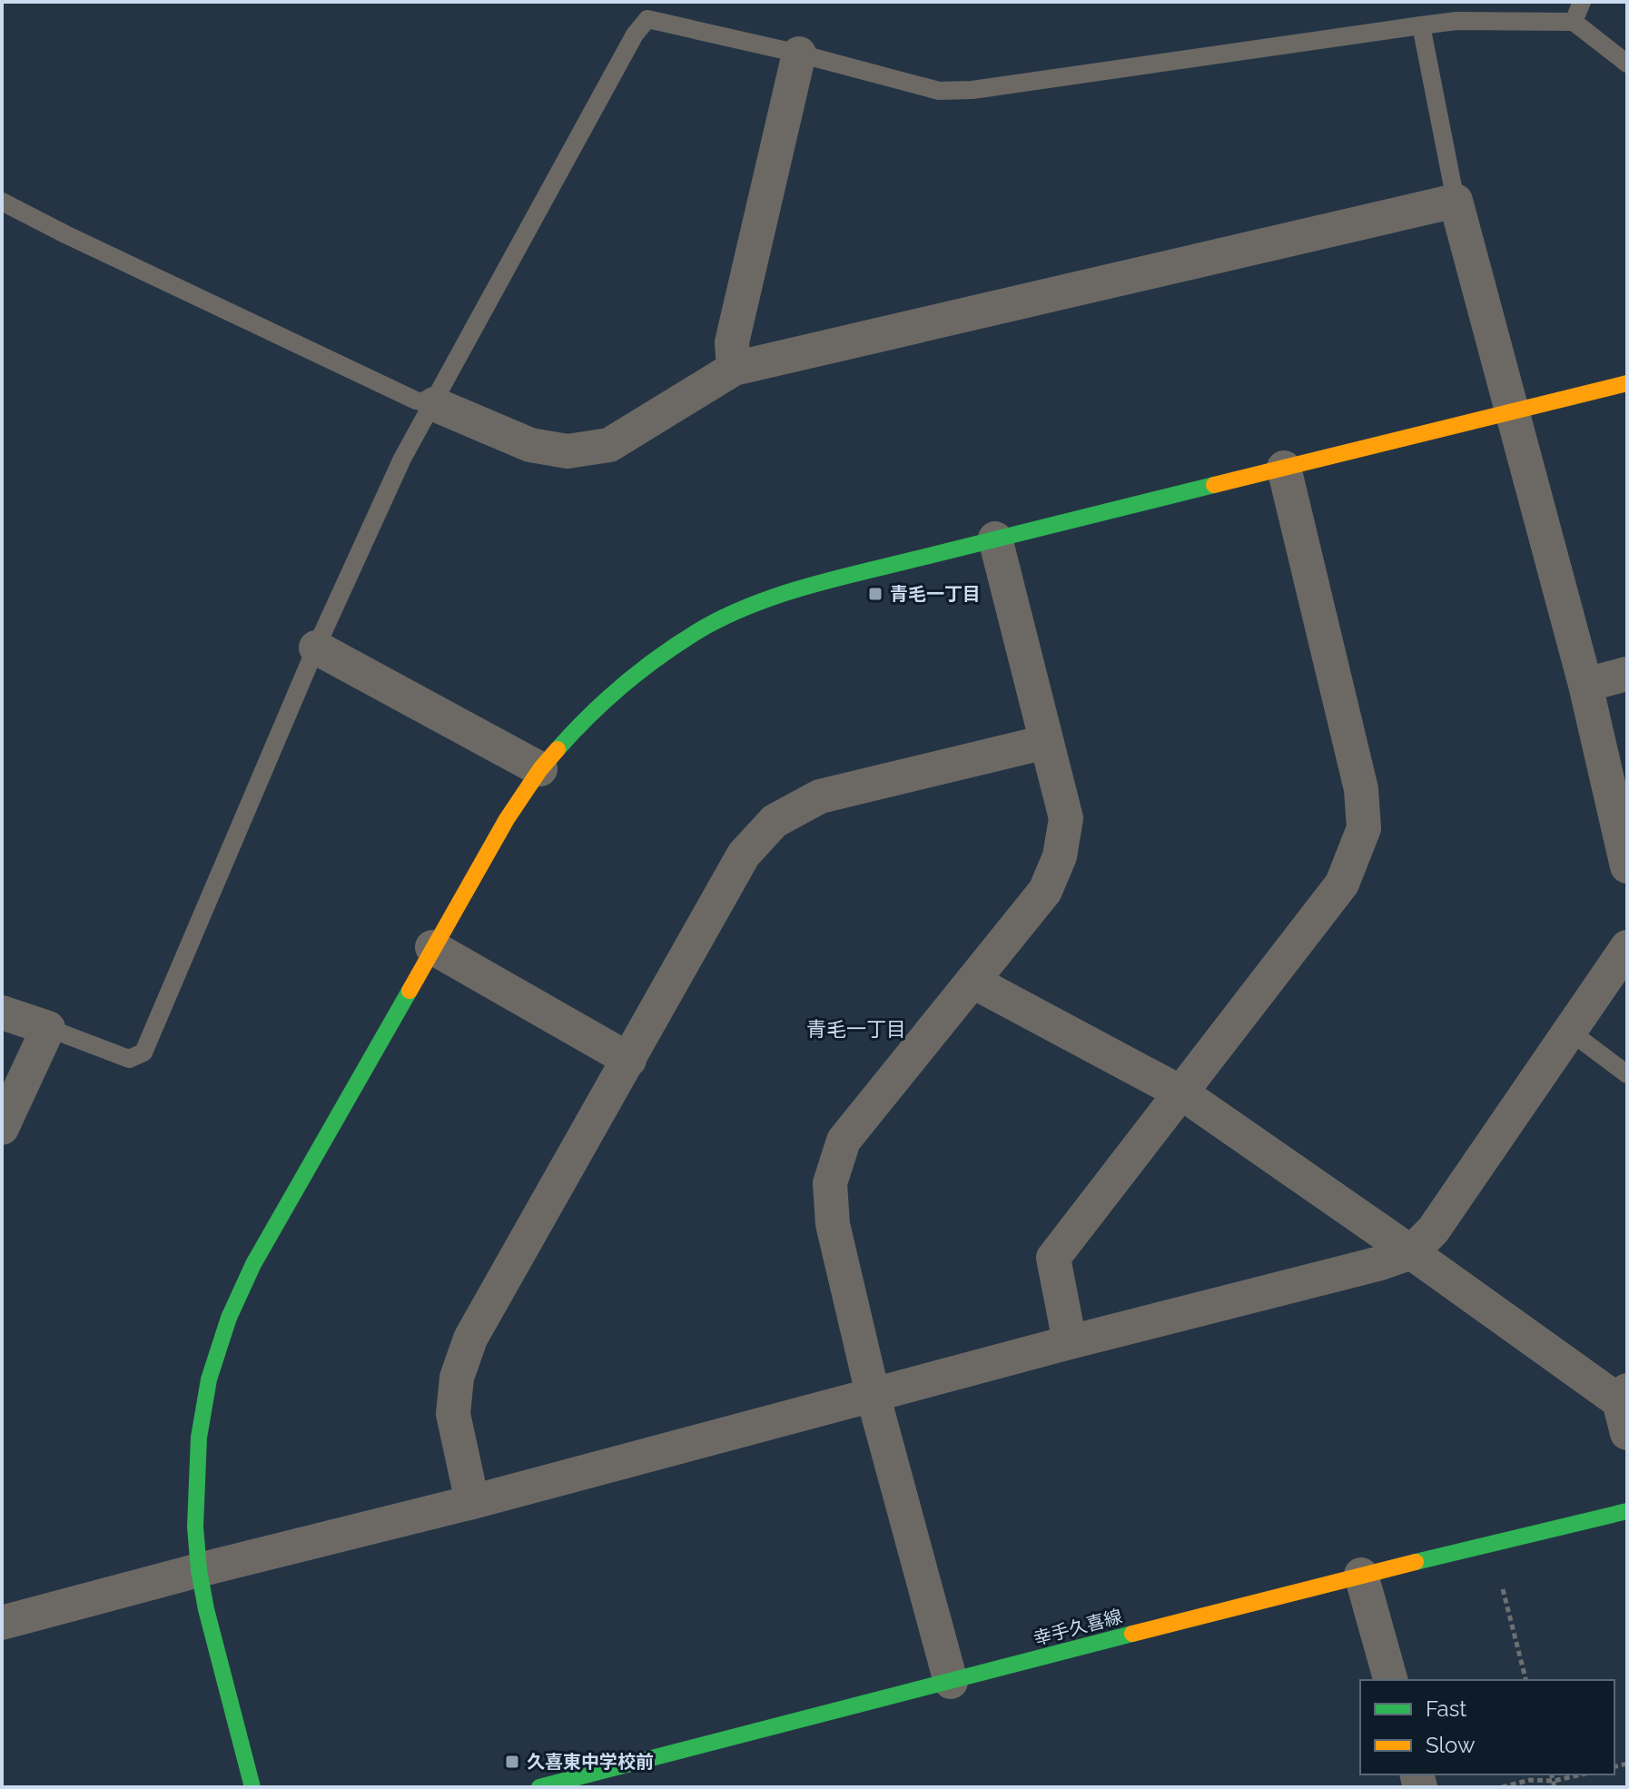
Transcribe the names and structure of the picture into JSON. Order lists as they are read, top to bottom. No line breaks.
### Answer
{"streets":{"street":["幸手久喜線"]},"districts":["青毛一丁目"],"places":{"transit":["青毛一丁目","久喜東中学校前"]},"legend":["Fast","Slow"]}
